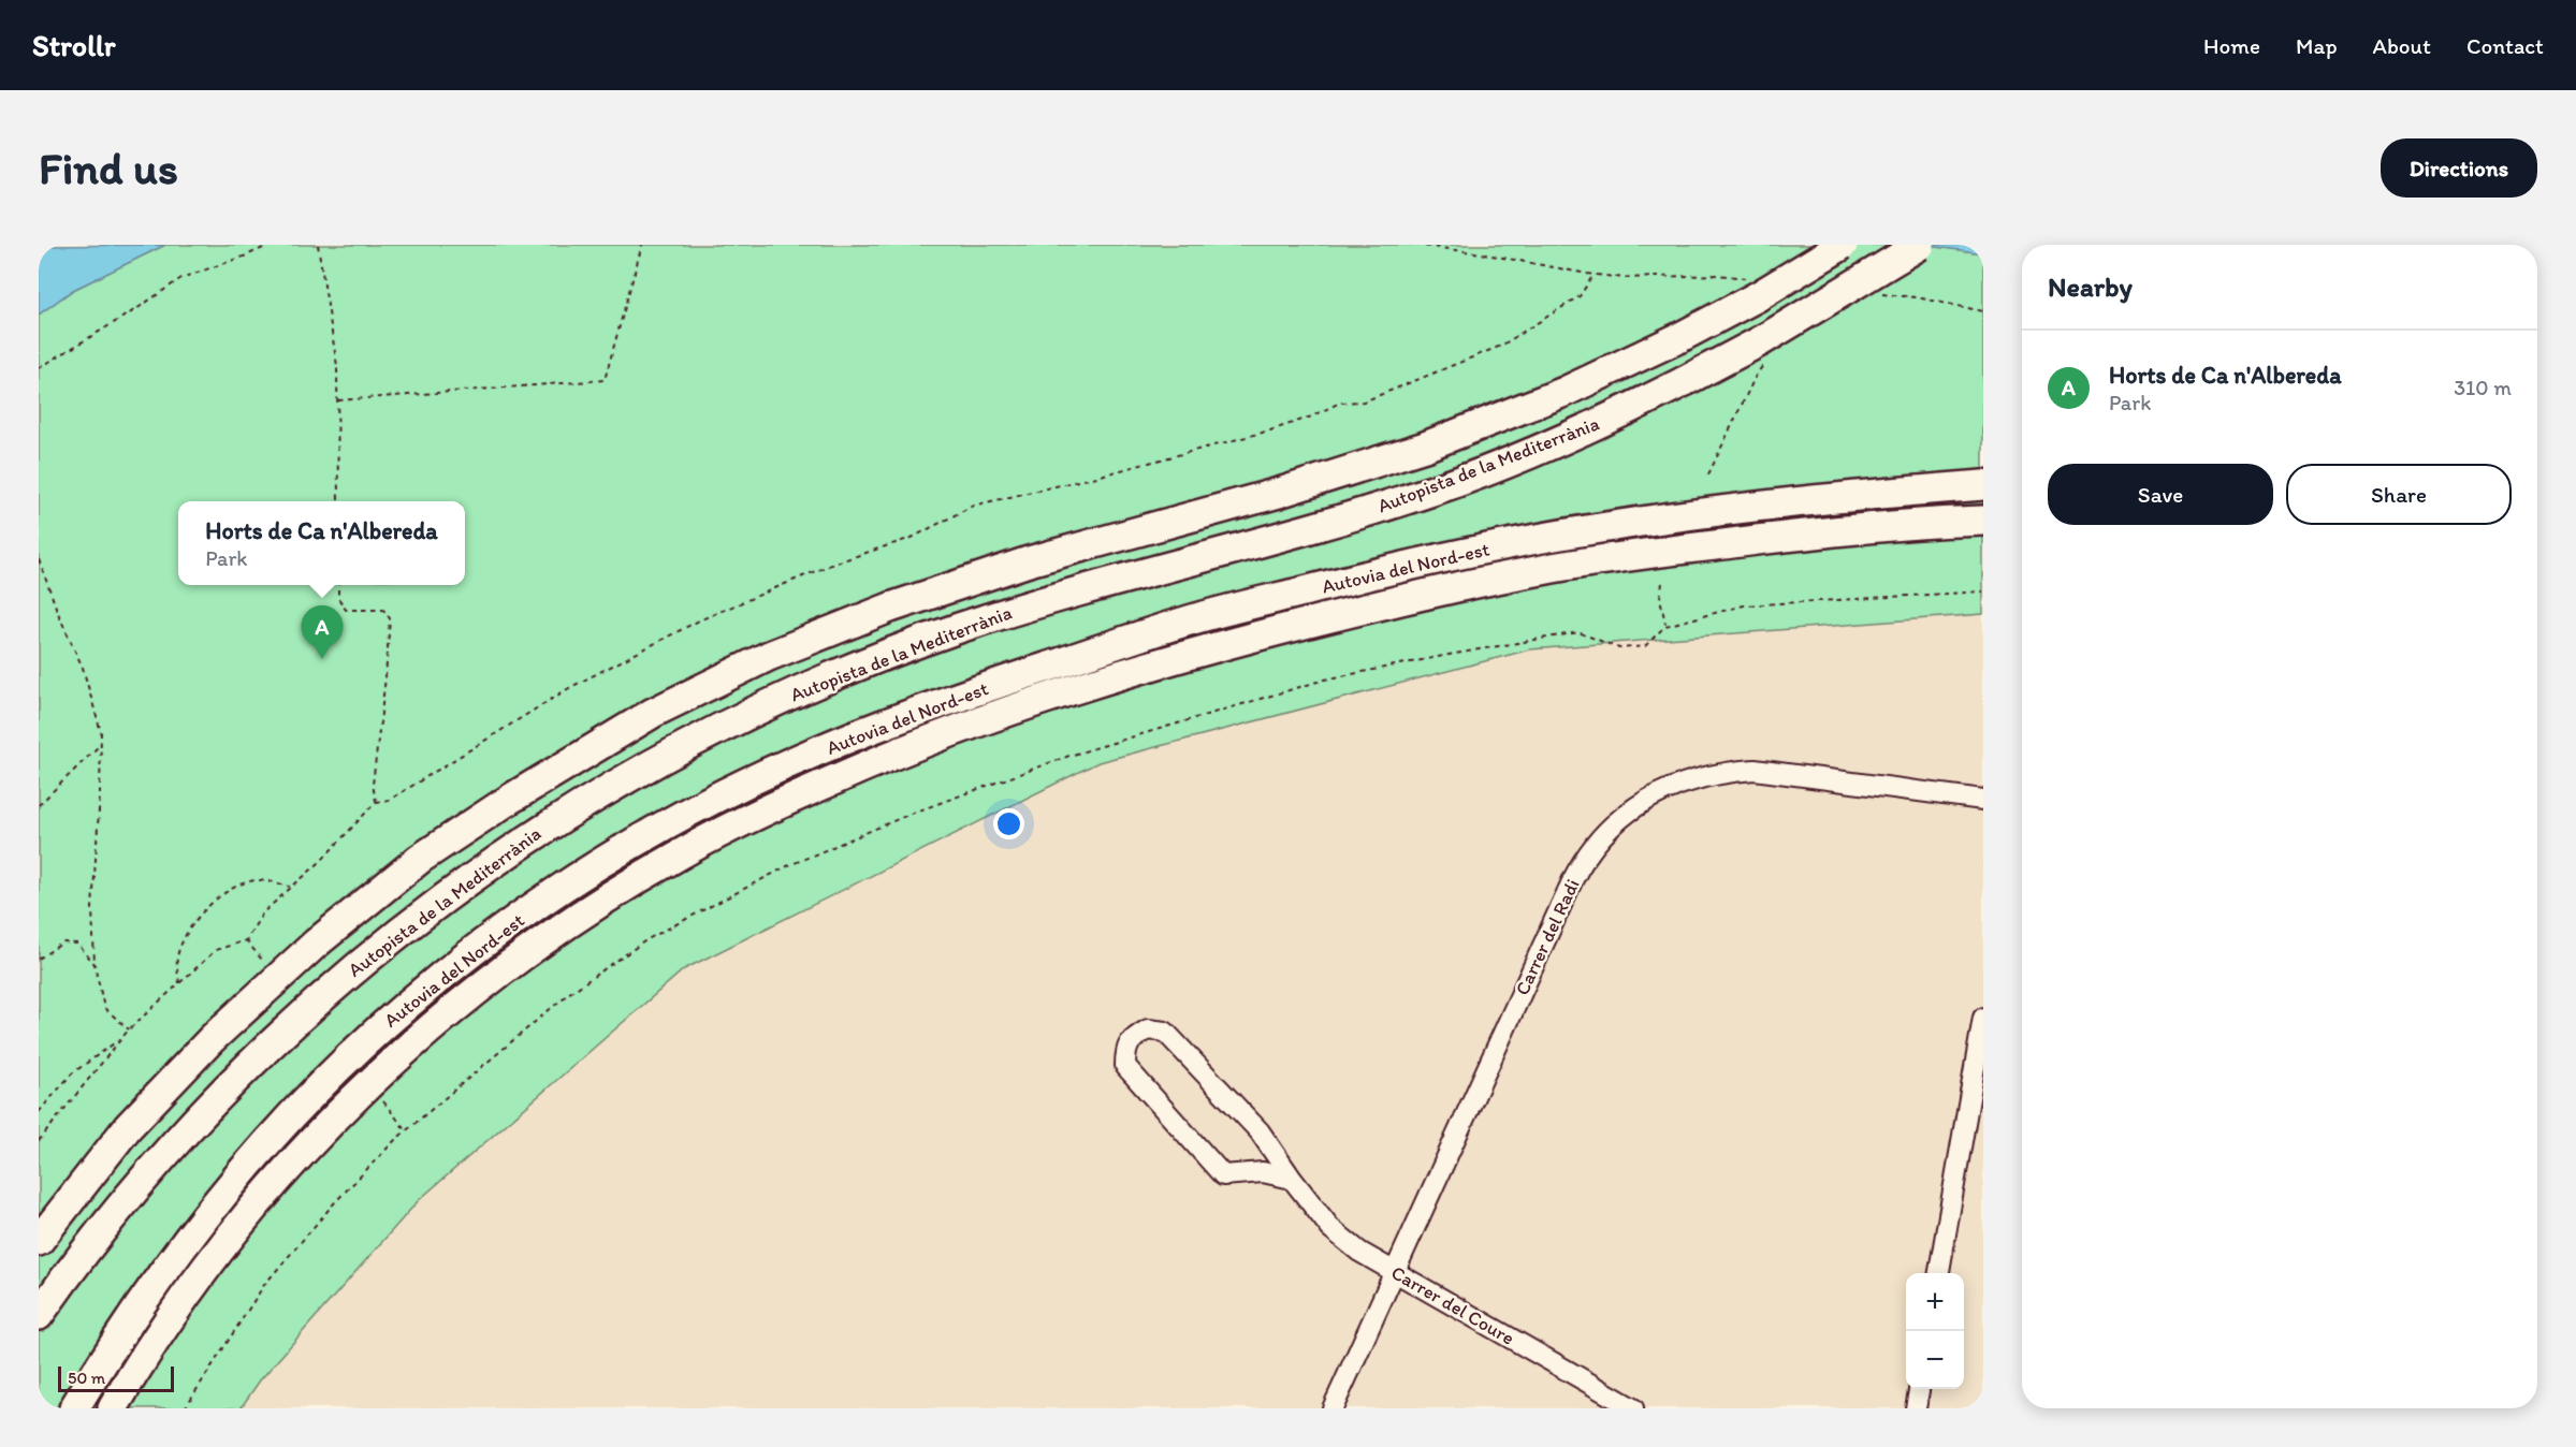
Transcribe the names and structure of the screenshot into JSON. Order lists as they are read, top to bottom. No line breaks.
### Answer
{"streets":{"highway":["Autopista de la Mediterrània","Autovia del Nord-est"],"street":["Carrer del Radi","Carrer del Coure"]},"crossings":[["Carrer del Radi","Carrer del Coure"]],"scale_bar":"50 m","page":{"header":"Strollr","nav":["Home","Map","About","Contact"],"buttons":["Directions",["Save","Share"]],"title":"Find us","heading":"Nearby","list":[{"mark":"A","name":"Horts de Ca n'Albereda","note":"Park","value":"310 m"}],"popup":["Horts de Ca n'Albereda","Park"],"pins":"A","map_buttons":["+","−"],"scale":"50 m"}}
